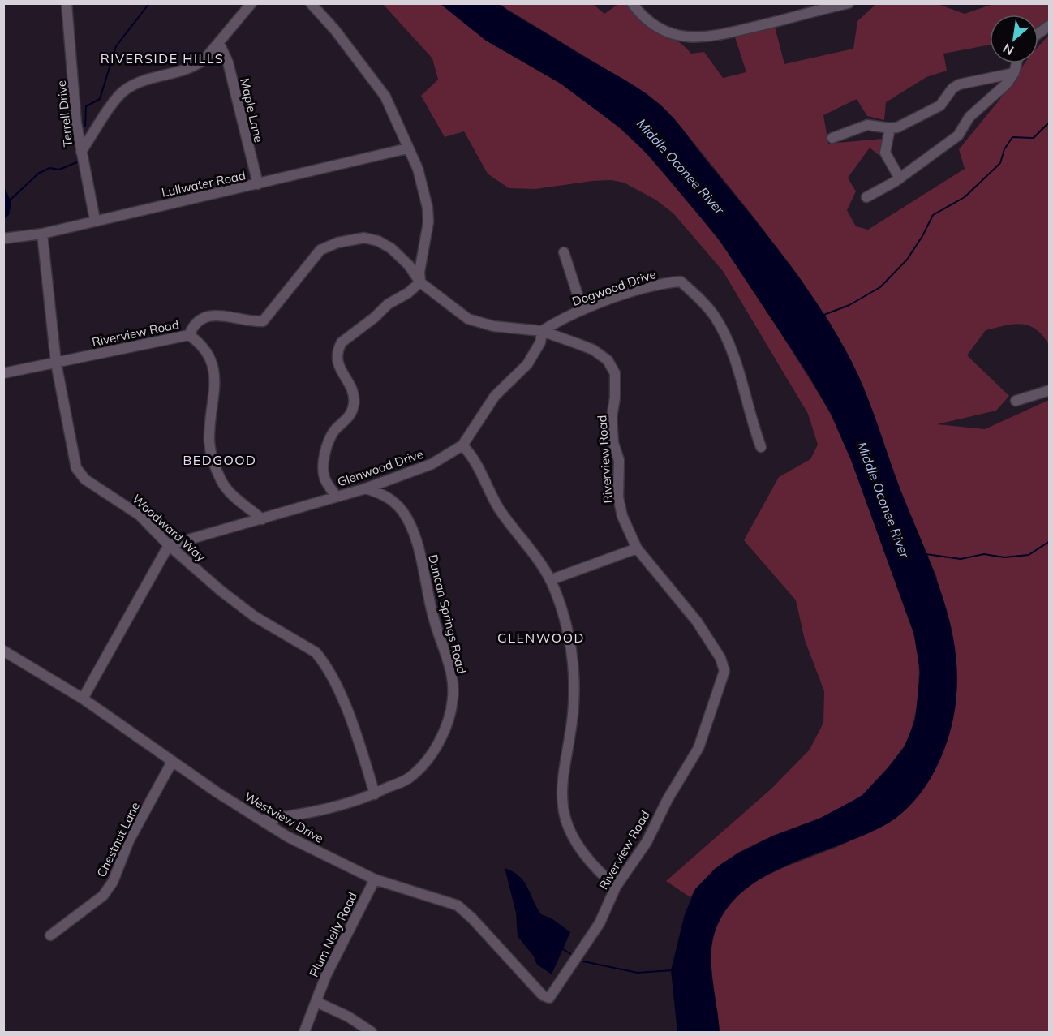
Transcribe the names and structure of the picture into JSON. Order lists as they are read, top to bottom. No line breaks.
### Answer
{"streets":{"street":["Maple Lane","Terrell Drive","Lullwater Road","Dogwood Drive","Riverview Road","Glenwood Drive","Woodward Way","Duncan Springs Road","Westview Drive","Chestnut Lane","Plum Nelly Road"]},"crossings":[["Maple Lane","Lullwater Road"],["Terrell Drive","Lullwater Road"],["Lullwater Road","Woodward Way"],["Dogwood Drive","Riverview Road"],["Riverview Road","Woodward Way"],["Riverview Road","Westview Drive"],["Glenwood Drive","Woodward Way"],["Glenwood Drive","Duncan Springs Road"],["Woodward Way","Duncan Springs Road"],["Duncan Springs Road","Westview Drive"],["Westview Drive","Chestnut Lane"],["Westview Drive","Plum Nelly Road"]],"districts":["RIVERSIDE HILLS","BEDGOOD","GLENWOOD"],"water":["Middle Oconee River"],"north":"bottom left"}
